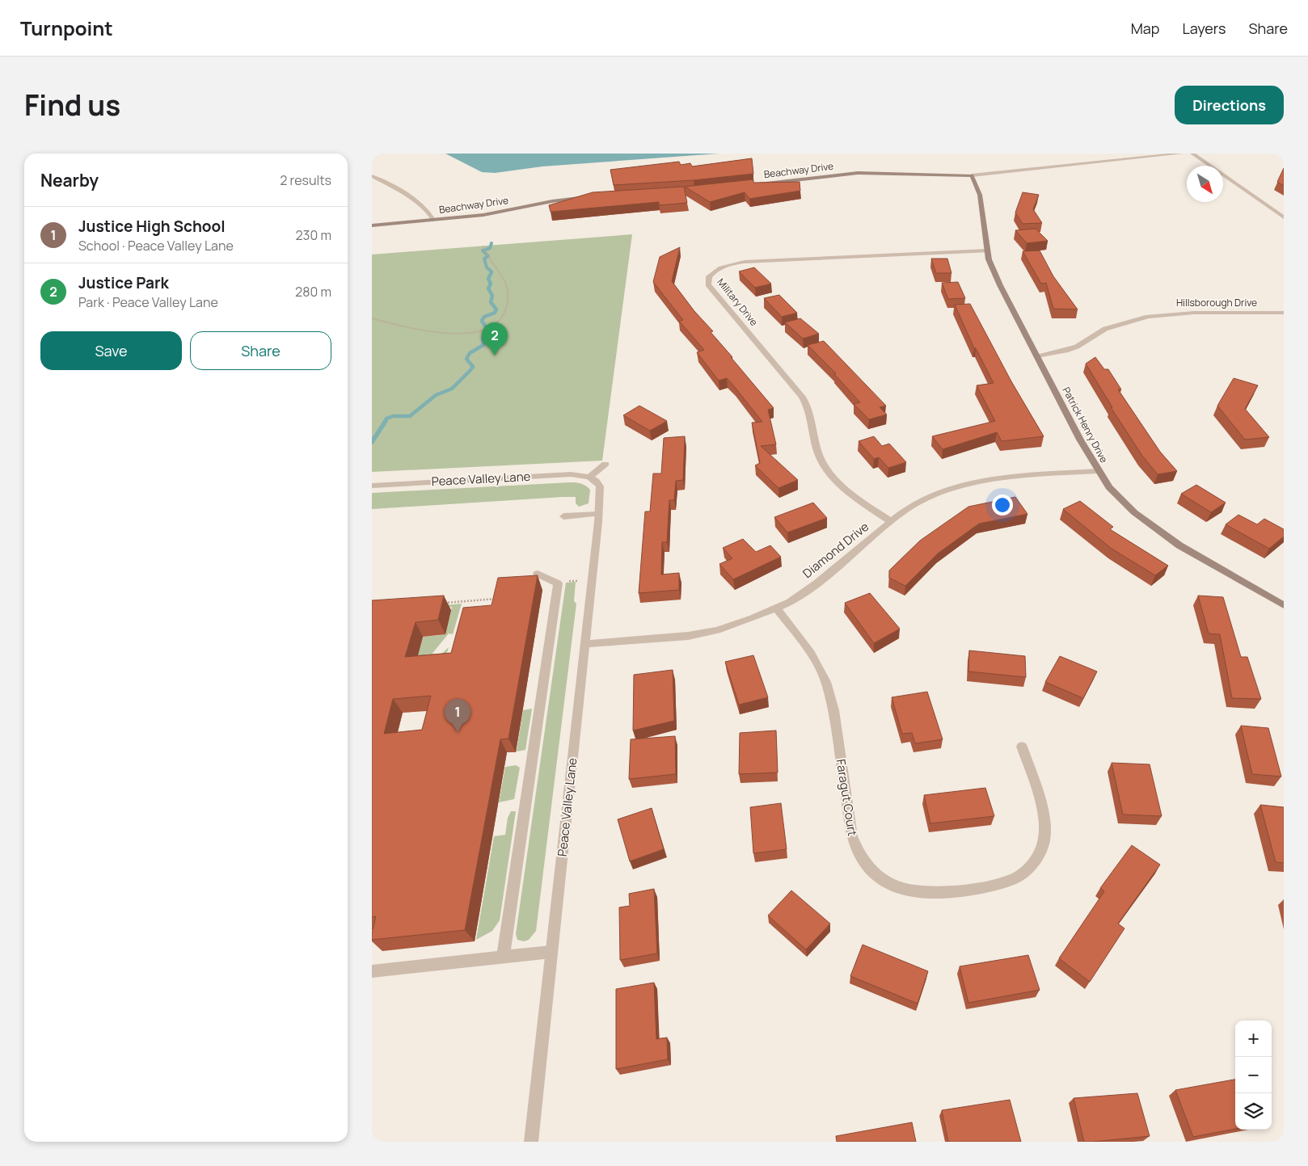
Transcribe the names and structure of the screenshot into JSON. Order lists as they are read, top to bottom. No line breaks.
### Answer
{"streets":{"street":["Beachway Drive","Military Drive","Hillsborough Drive","Patrick Henry Drive","Peace Valley Lane","Diamond Drive","Faragut Court"]},"crossings":[["Beachway Drive","Patrick Henry Drive"],["Military Drive","Patrick Henry Drive"],["Military Drive","Diamond Drive"],["Hillsborough Drive","Patrick Henry Drive"],["Patrick Henry Drive","Diamond Drive"],["Peace Valley Lane","Diamond Drive"],["Diamond Drive","Faragut Court"]],"north":"bottom right","page":{"header":"Turnpoint","nav":["Map","Layers","Share"],"title":"Find us","buttons":["Directions",["Save","Share"]],"heading":["Nearby","2 results"],"list":[{"mark":"1","name":"Justice High School","note":"School · Peace Valley Lane","value":"230 m"},{"mark":"2","name":"Justice Park","note":"Park · Peace Valley Lane","value":"280 m"}],"pins":["2","1"],"map_buttons":["+","−"]}}
